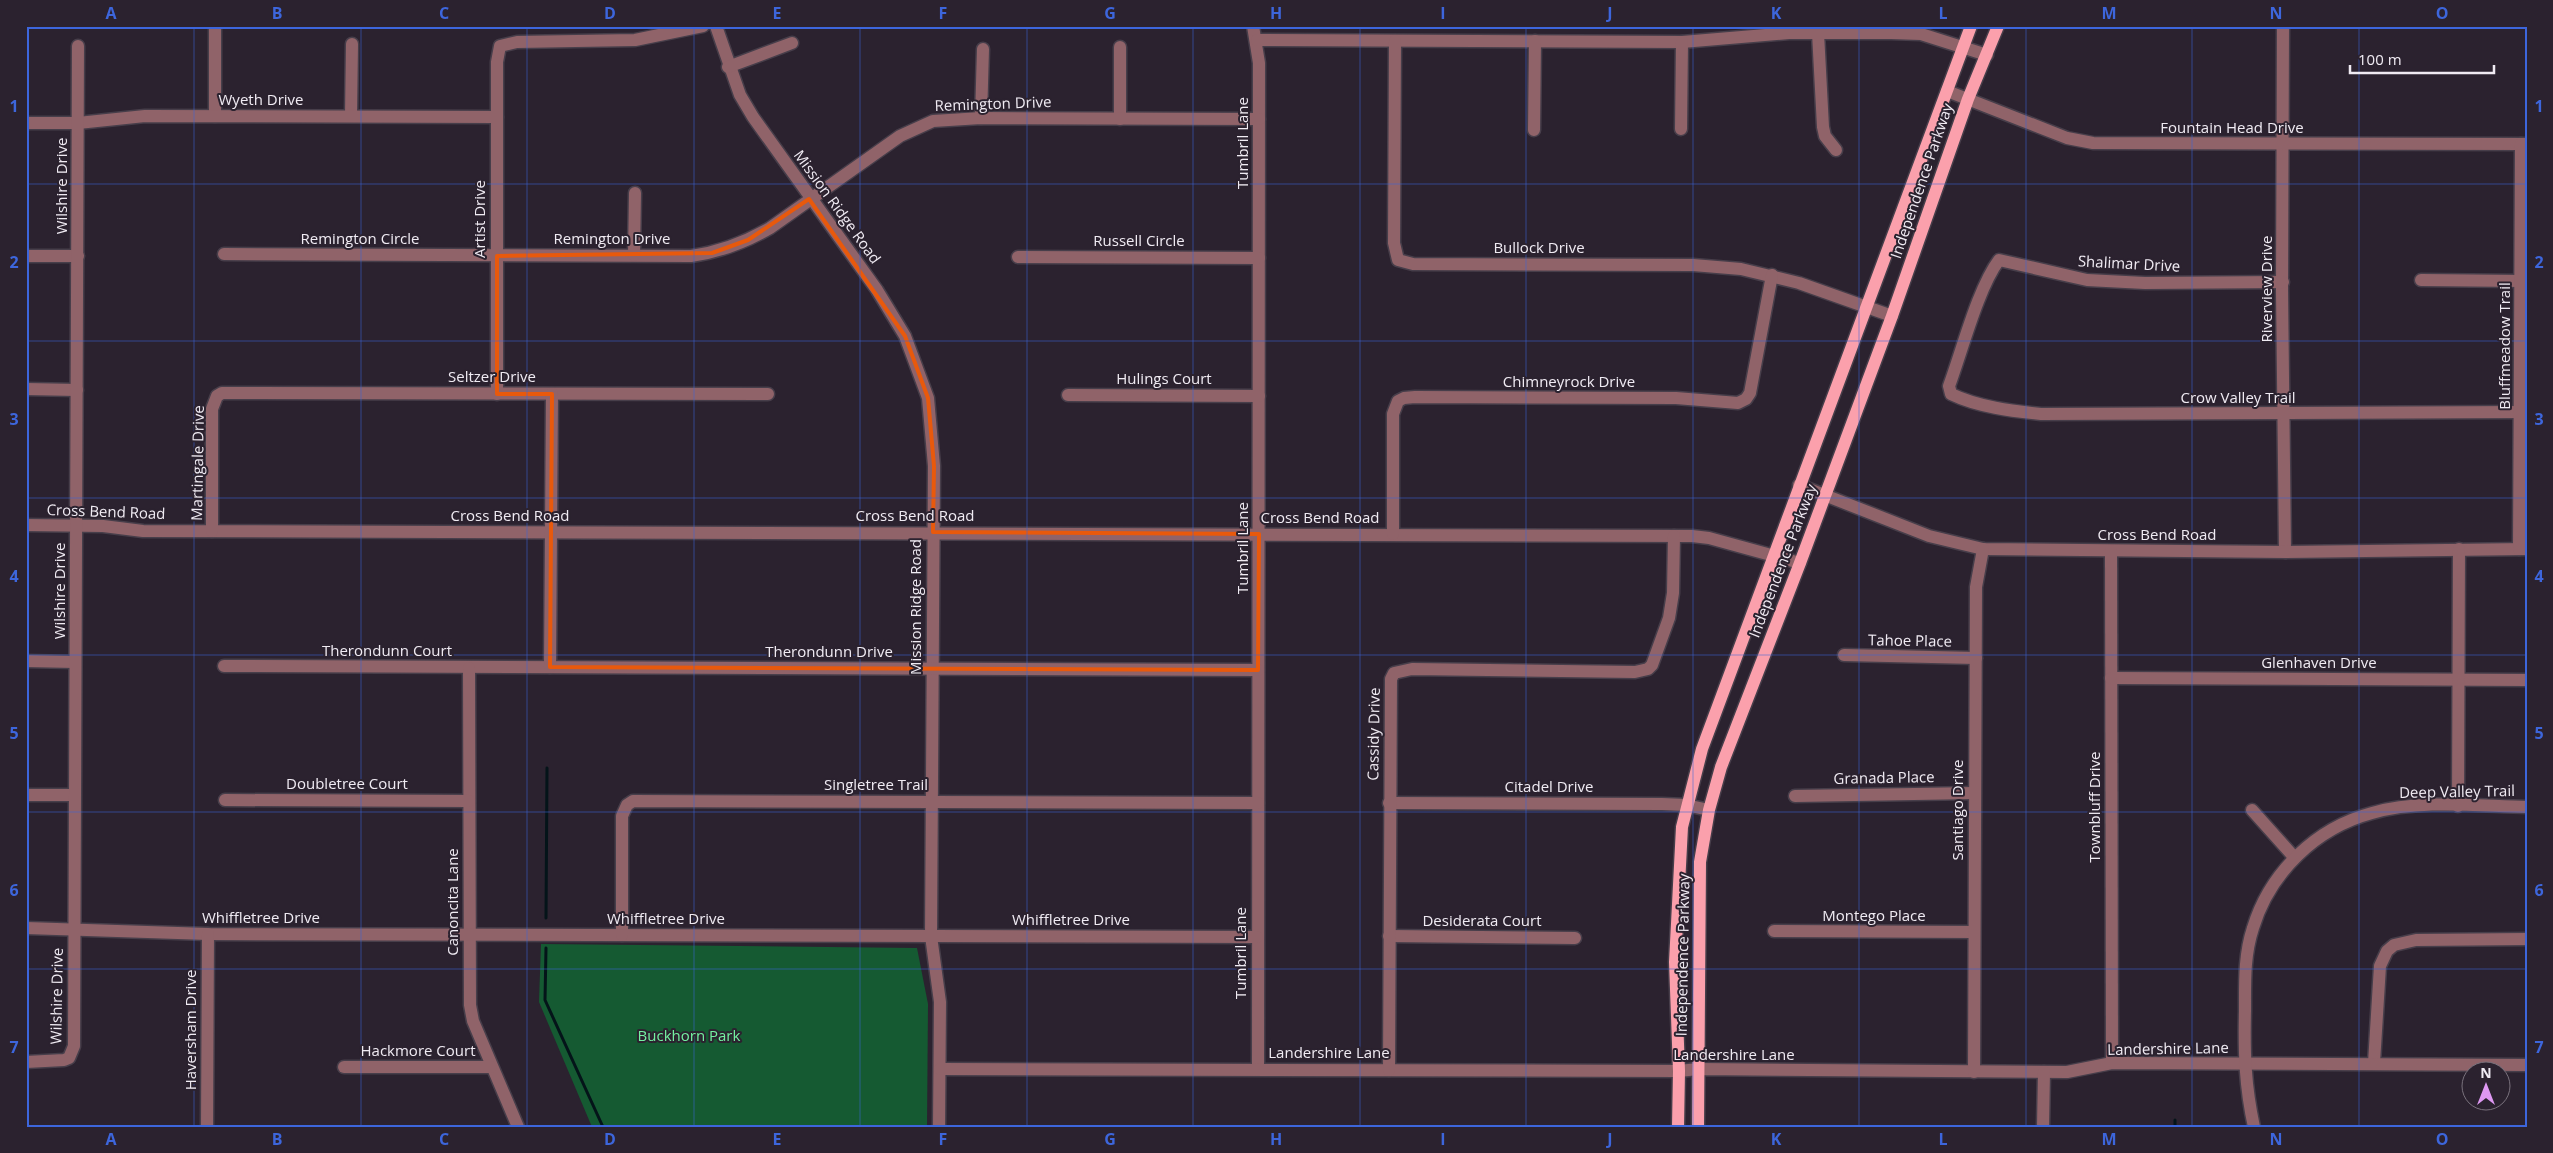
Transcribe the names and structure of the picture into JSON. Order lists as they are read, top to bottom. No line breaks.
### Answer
{"streets":{"main road":["Independence Parkway"],"street":["Wyeth Drive","Remington Drive","Fountain Head Drive","Tumbril Lane","Wilshire Drive","Mission Ridge Road","Artist Drive","Remington Circle","Russell Circle","Bullock Drive","Shalimar Drive","Riverview Drive","Bluffmeadow Trail","Seltzer Drive","Hulings Court","Chimneyrock Drive","Crow Valley Trail","Martingale Drive","Cross Bend Road","Tahoe Place","Therondunn Court","Therondunn Drive","Glenhaven Drive","Cassidy Drive","Granada Place","Doubletree Court","Singletree Trail","Citadel Drive","Deep Valley Trail","Townbluff Drive","Santiago Drive","Canoncita Lane","Montego Place","Whiffletree Drive","Desiderata Court","Haversham Drive","Landershire Lane","Hackmore Court"]},"crossings":[["Wyeth Drive","Wilshire Drive"],["Wyeth Drive","Artist Drive"],["Remington Drive","Tumbril Lane"],["Remington Drive","Mission Ridge Road"],["Remington Drive","Artist Drive"],["Remington Drive","Remington Circle"],["Fountain Head Drive","Independence Parkway"],["Fountain Head Drive","Riverview Drive"],["Fountain Head Drive","Bluffmeadow Trail"],["Tumbril Lane","Russell Circle"],["Tumbril Lane","Hulings Court"],["Tumbril Lane","Cross Bend Road"],["Tumbril Lane","Therondunn Drive"],["Tumbril Lane","Singletree Trail"],["Tumbril Lane","Whiffletree Drive"],["Tumbril Lane","Landershire Lane"],["Independence Parkway","Bullock Drive"],["Independence Parkway","Cross Bend Road"],["Independence Parkway","Citadel Drive"],["Independence Parkway","Landershire Lane"],["Wilshire Drive","Cross Bend Road"],["Wilshire Drive","Whiffletree Drive"],["Mission Ridge Road","Cross Bend Road"],["Mission Ridge Road","Therondunn Drive"],["Mission Ridge Road","Singletree Trail"],["Mission Ridge Road","Whiffletree Drive"],["Mission Ridge Road","Landershire Lane"],["Artist Drive","Remington Circle"],["Artist Drive","Seltzer Drive"],["Bullock Drive","Chimneyrock Drive"],["Shalimar Drive","Riverview Drive"],["Shalimar Drive","Crow Valley Trail"],["Riverview Drive","Crow Valley Trail"],["Riverview Drive","Cross Bend Road"],["Bluffmeadow Trail","Crow Valley Trail"],["Bluffmeadow Trail","Cross Bend Road"],["Seltzer Drive","Martingale Drive"],["Chimneyrock Drive","Cross Bend Road"],["Martingale Drive","Cross Bend Road"],["Cross Bend Road","Cassidy Drive"],["Cross Bend Road","Townbluff Drive"],["Cross Bend Road","Santiago Drive"],["Tahoe Place","Santiago Drive"],["Therondunn Court","Therondunn Drive"],["Therondunn Court","Canoncita Lane"],["Glenhaven Drive","Townbluff Drive"],["Cassidy Drive","Citadel Drive"],["Cassidy Drive","Desiderata Court"],["Cassidy Drive","Landershire Lane"],["Granada Place","Santiago Drive"],["Doubletree Court","Canoncita Lane"],["Singletree Trail","Whiffletree Drive"],["Deep Valley Trail","Landershire Lane"],["Townbluff Drive","Landershire Lane"],["Santiago Drive","Montego Place"],["Santiago Drive","Landershire Lane"],["Canoncita Lane","Whiffletree Drive"],["Canoncita Lane","Hackmore Court"],["Whiffletree Drive","Haversham Drive"]],"parks":["Buckhorn Park"],"scale_bar":"100 m","north":"top","grid":{"columns":["A","B","C","D","E","F","G","H","I","J","K","L","M","N","O"],"rows":["1","2","3","4","5","6","7"]}}
